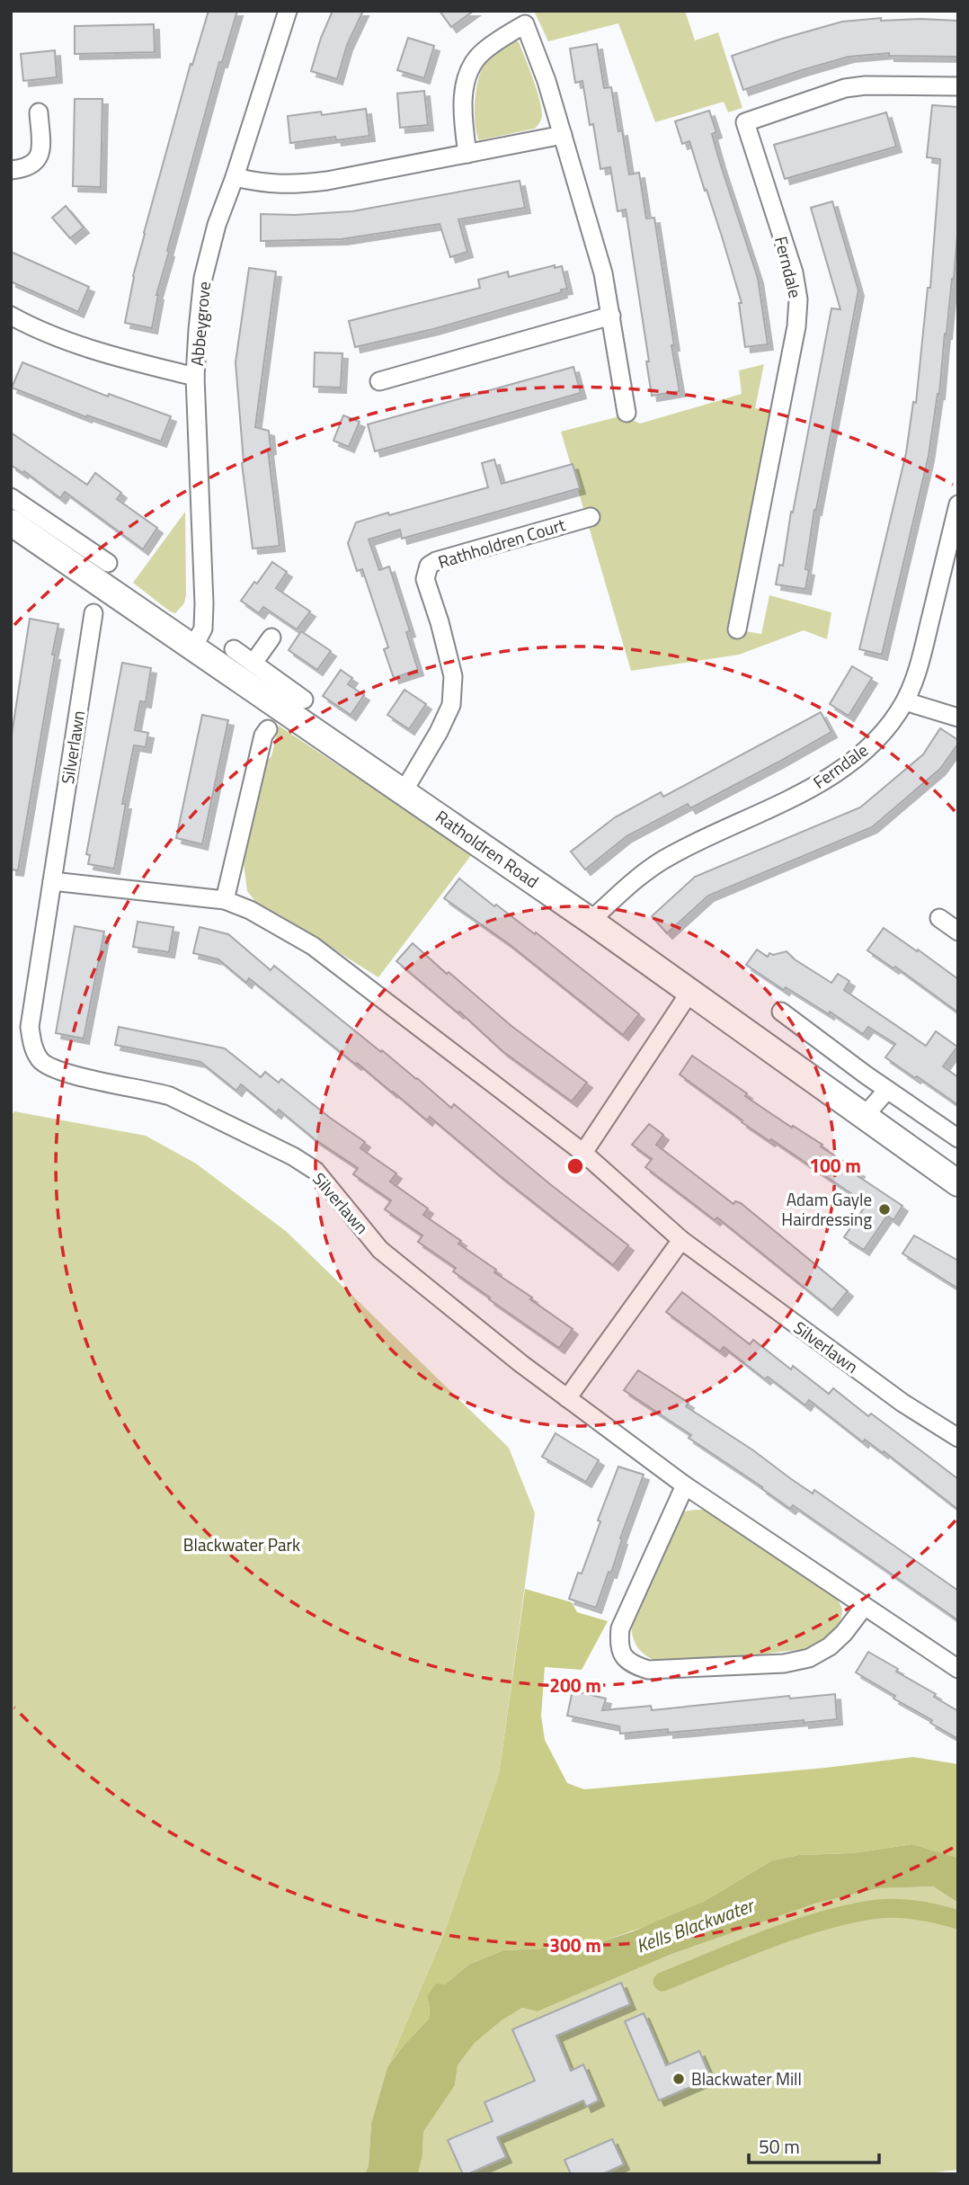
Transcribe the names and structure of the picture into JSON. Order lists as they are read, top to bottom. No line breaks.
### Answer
{"streets":{"street":["Ferndale","Abbeygrove","Rathholdren Court","Silverlawn","Ratholdren Road"]},"crossings":[["Ferndale","Ratholdren Road"],["Abbeygrove","Ratholdren Road"],["Rathholdren Court","Ratholdren Road"]],"water":["Kells Blackwater"],"parks":["Blackwater Park"],"places":["Adam Gayle Hairdressing","Blackwater Mill"],"scale_bar":"50 m","rings":["100 m","200 m","300 m"]}
